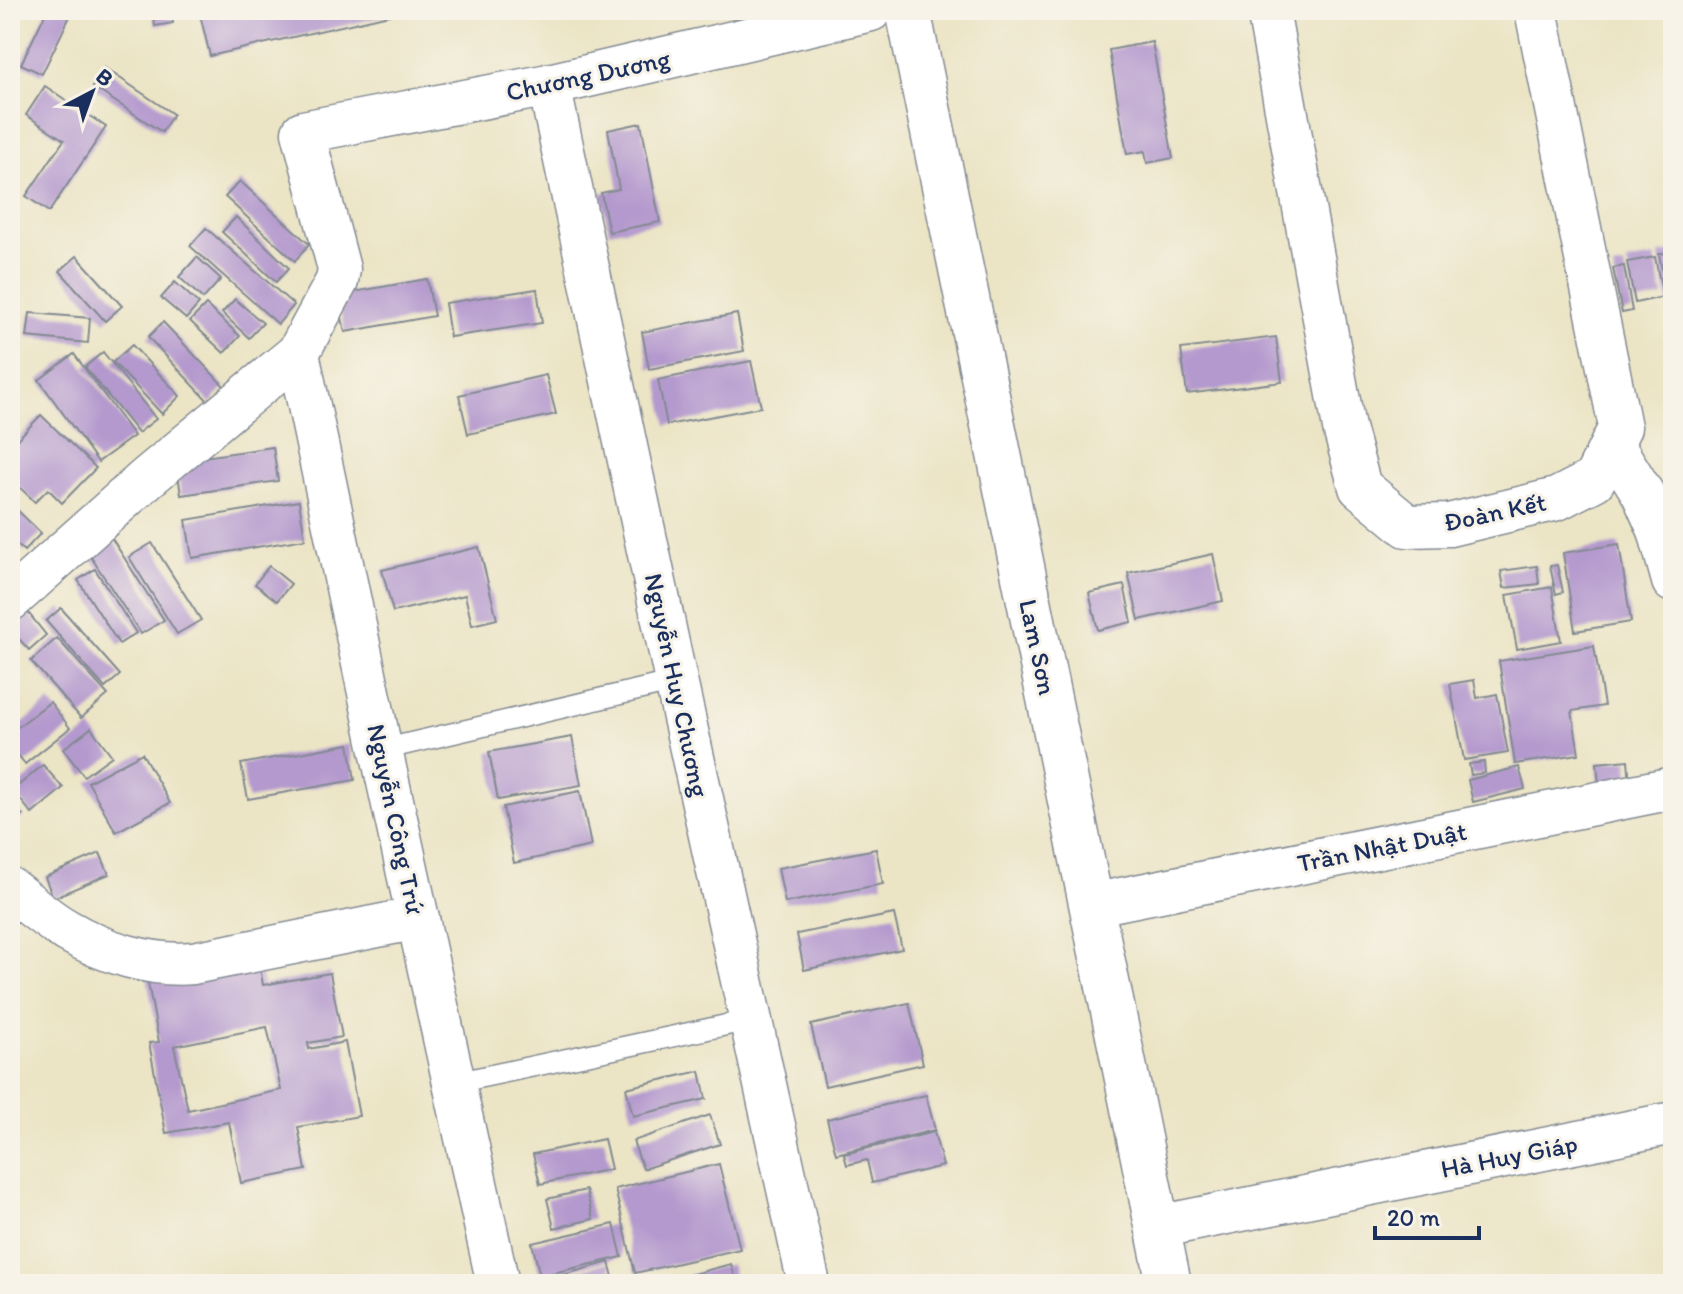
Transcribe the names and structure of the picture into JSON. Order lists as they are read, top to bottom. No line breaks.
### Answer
{"streets":{"street":["Chương Dương","Đoàn Kết","Lam Sơn","Nguyễn Huy Chương","Nguyễn Công Trứ","Trần Nhật Duật","Hà Huy Giáp"]},"crossings":[["Chương Dương","Nguyễn Huy Chương"],["Chương Dương","Nguyễn Công Trứ"],["Lam Sơn","Trần Nhật Duật"],["Lam Sơn","Hà Huy Giáp"]],"scale_bar":"20 m","north":"top right"}
